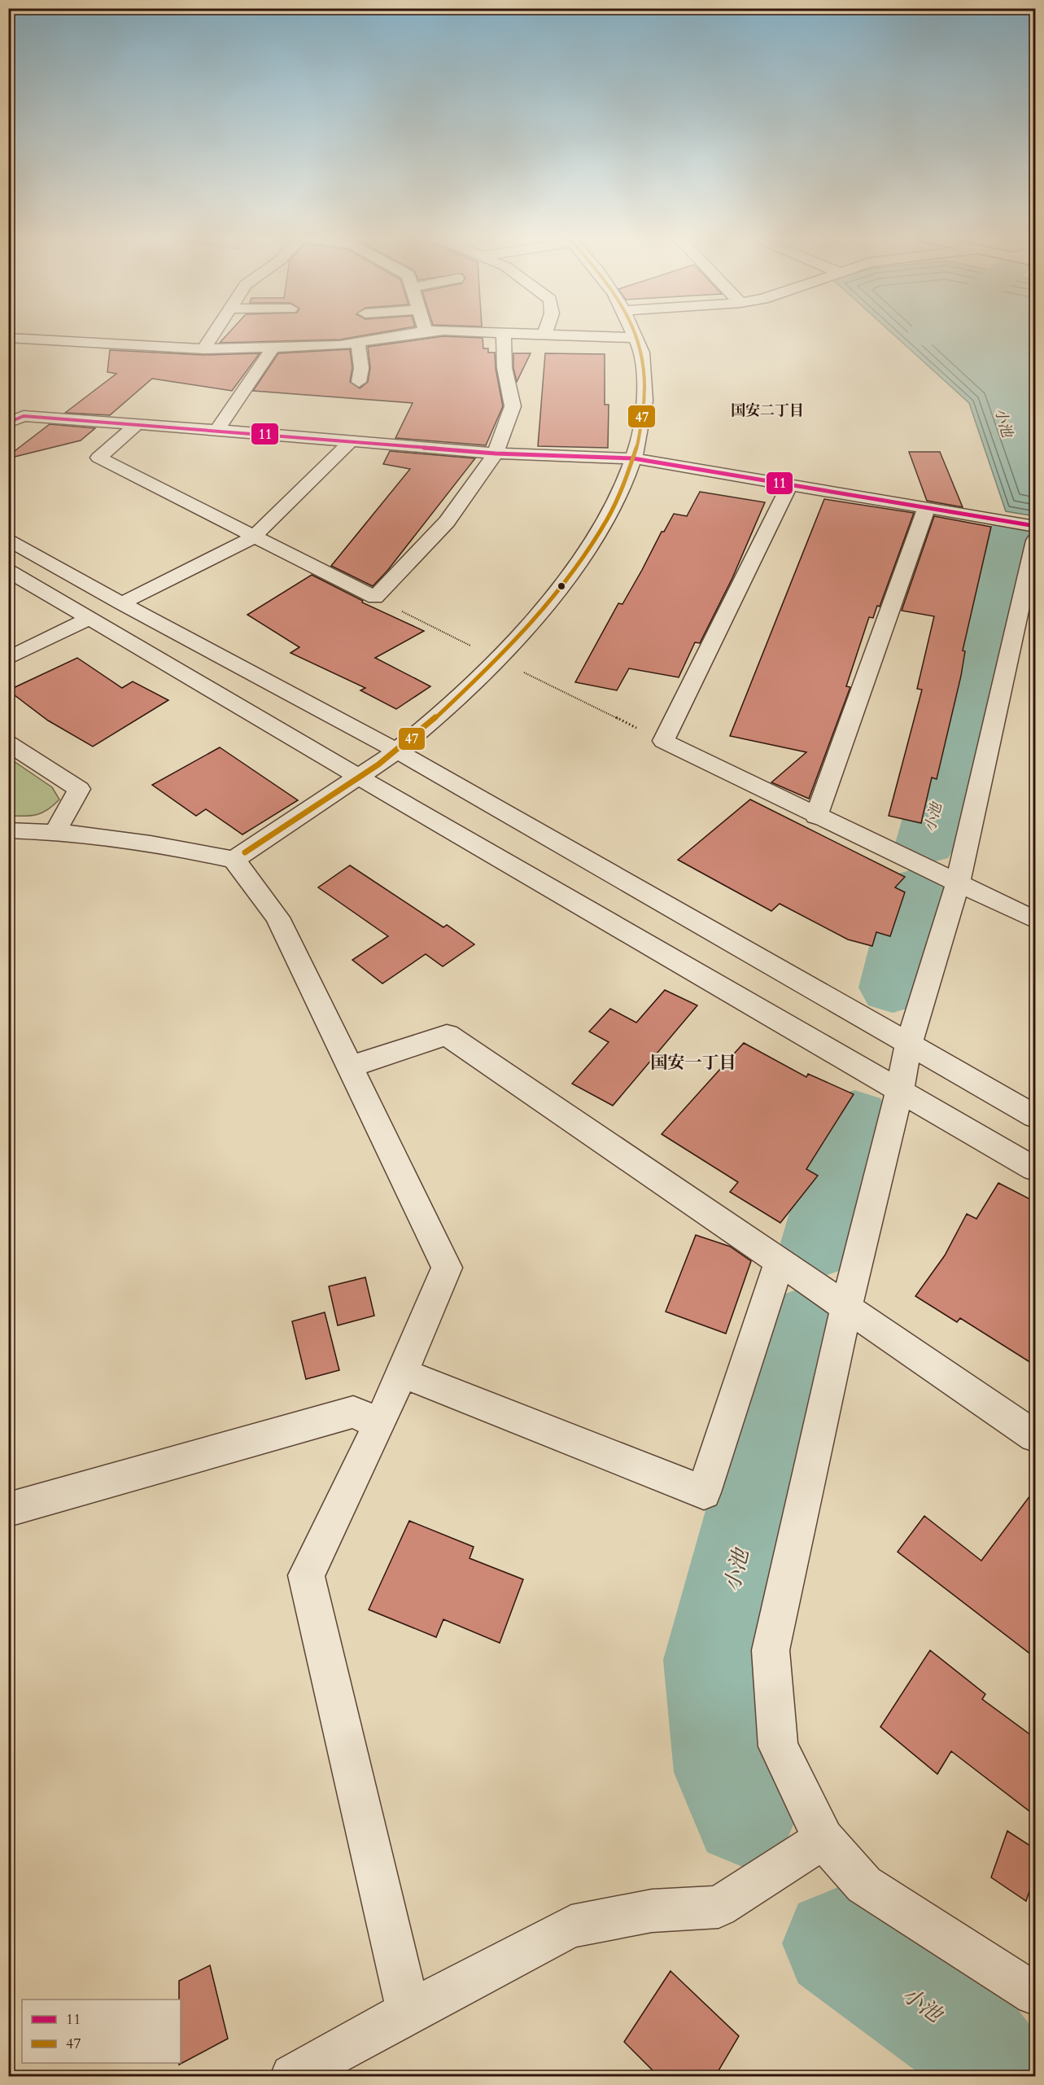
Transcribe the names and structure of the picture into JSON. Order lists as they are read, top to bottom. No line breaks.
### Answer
{"districts":["国安二丁目","国安一丁目"],"water":["小池"],"lines":["transit line 47","transit line 11"],"legend":["11","47"]}
